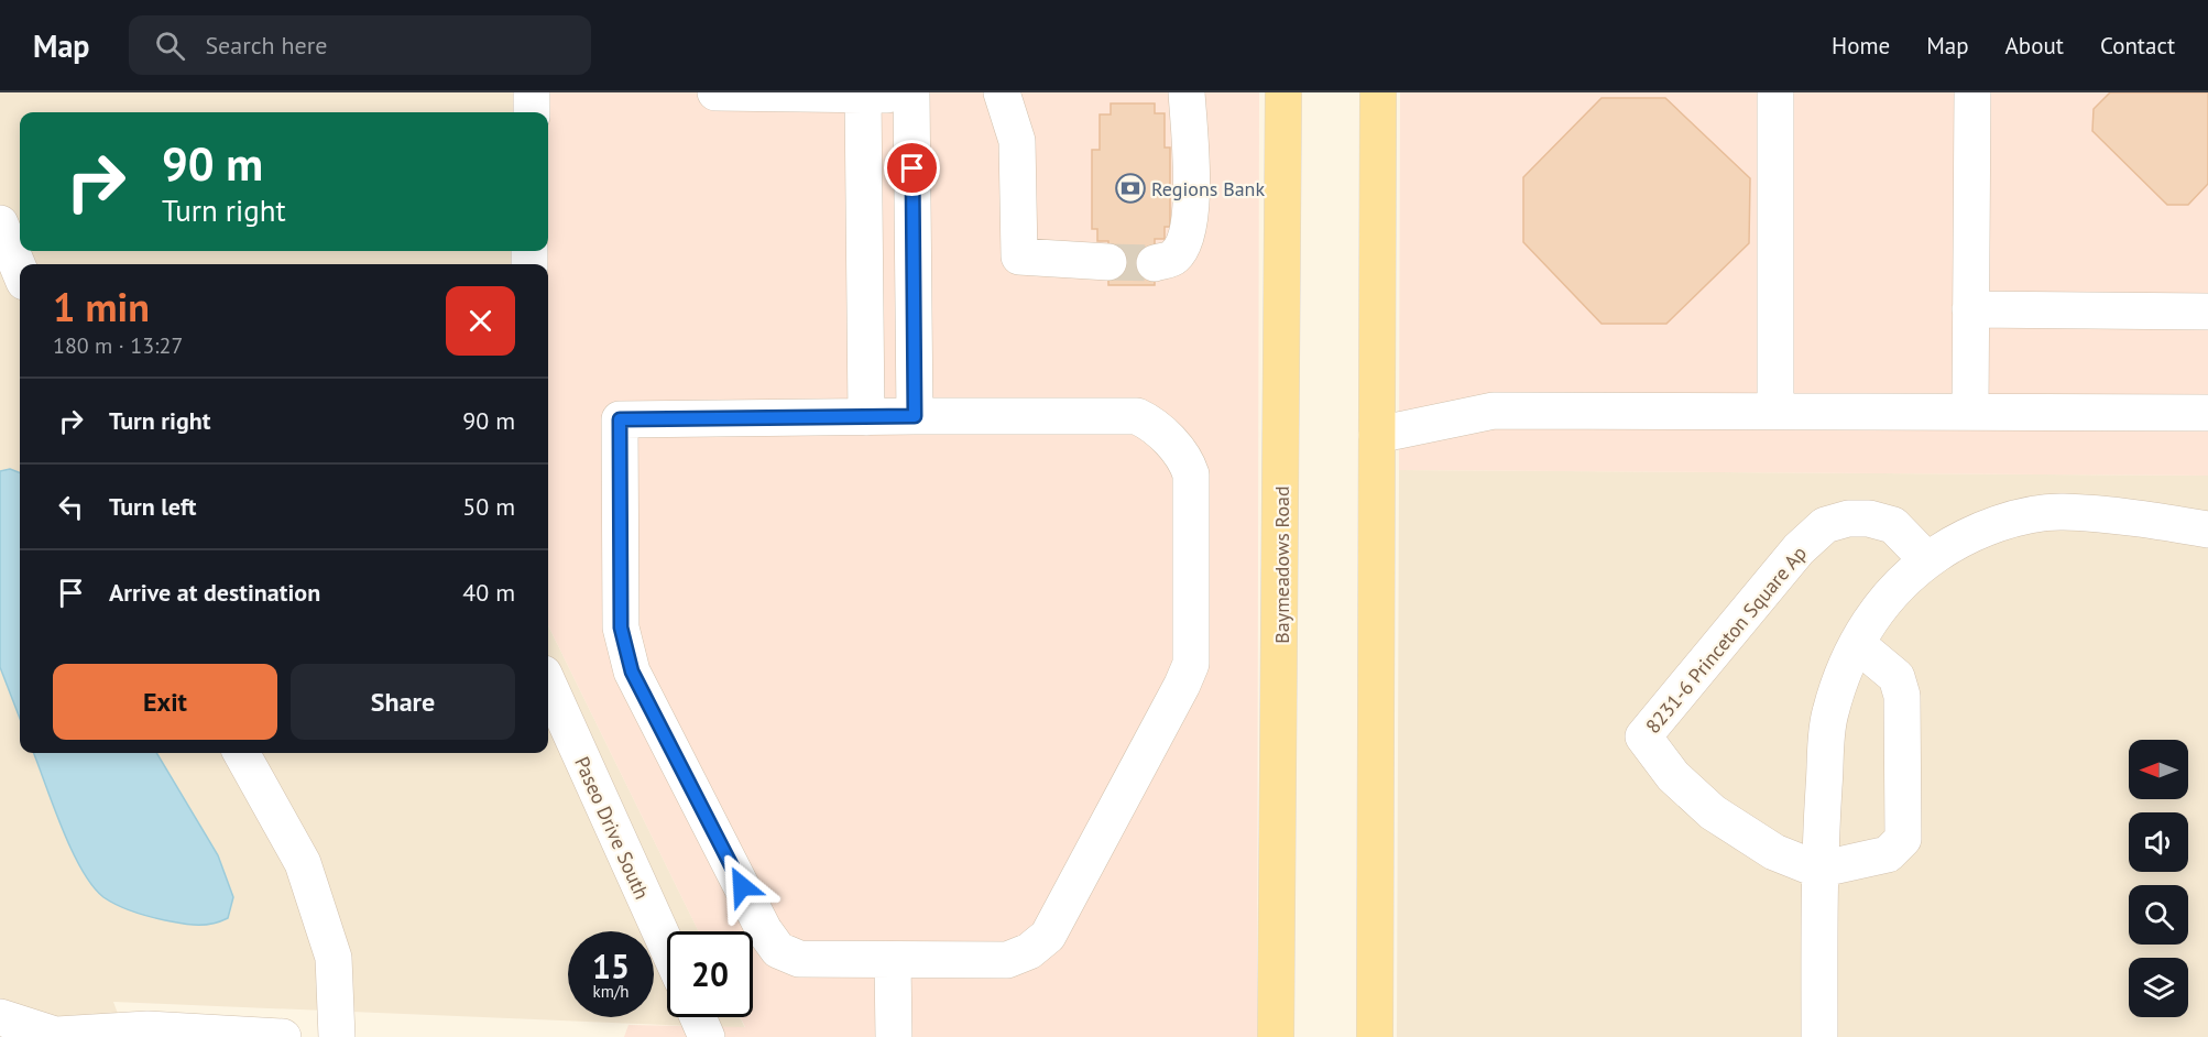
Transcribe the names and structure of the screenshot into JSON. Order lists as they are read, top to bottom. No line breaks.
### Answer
{"streets":{"main road":["Baymeadows Road"],"street":["8231-6 Princeton Square Ap","Paseo Drive South"]},"places":{"bank":["Regions Bank"]},"north":"left","page":{"header":"Map","search":"Search here","nav":["Home","Map","About","Contact"],"turn":["90 m","Turn right"],"heading":["1 min","180 m · 13:27"],"list":[{"name":"Turn right","value":"90 m"},{"name":"Turn left","value":"50 m"},{"name":"Arrive at destination","value":"40 m"}],"buttons":["Exit","Share"],"speed":"15 km/h","limit":"20"}}
